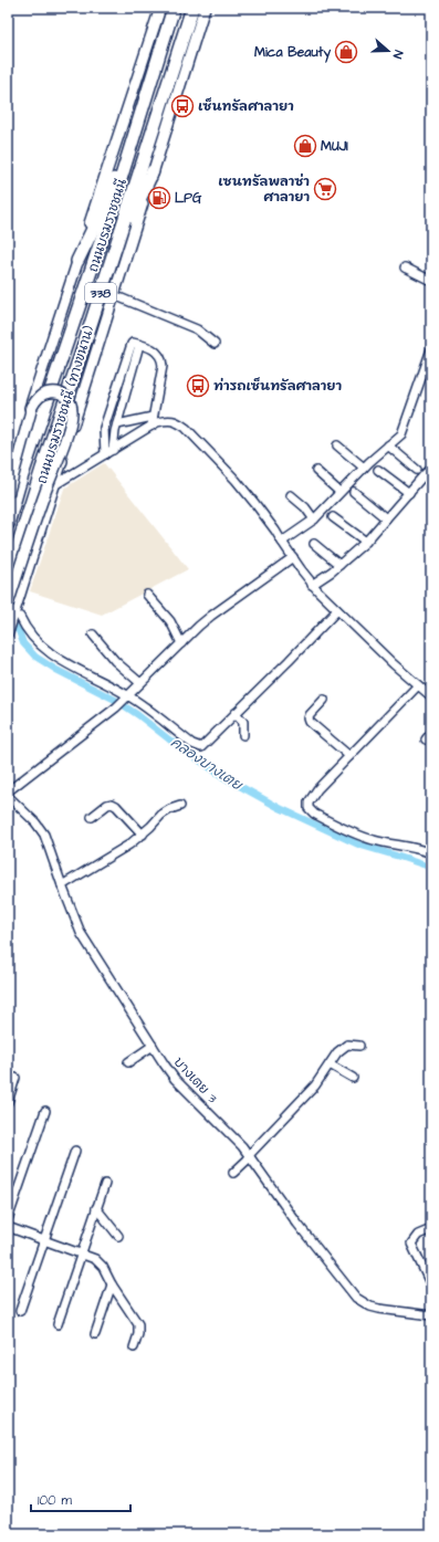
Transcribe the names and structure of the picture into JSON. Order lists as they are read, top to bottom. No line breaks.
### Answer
{"streets":{"highway":["ถนนบรมราชชนนี","338"],"main road":["ถนนบรมราชชนนี (ทางขนาน)"],"street":["บางเตย 3"]},"water":["คลองบางเตย"],"places":{"shop":["Mica Beauty","MUJI"],"bus stop":["เซ็นทรัลศาลายา","ท่ารถเซ็นทรัลศาลายา"],"supermarket":["เซนทรัลพลาซ่า ศาลายา"],"fuel station":["LPG"]},"scale_bar":"100 m","north":"right"}
